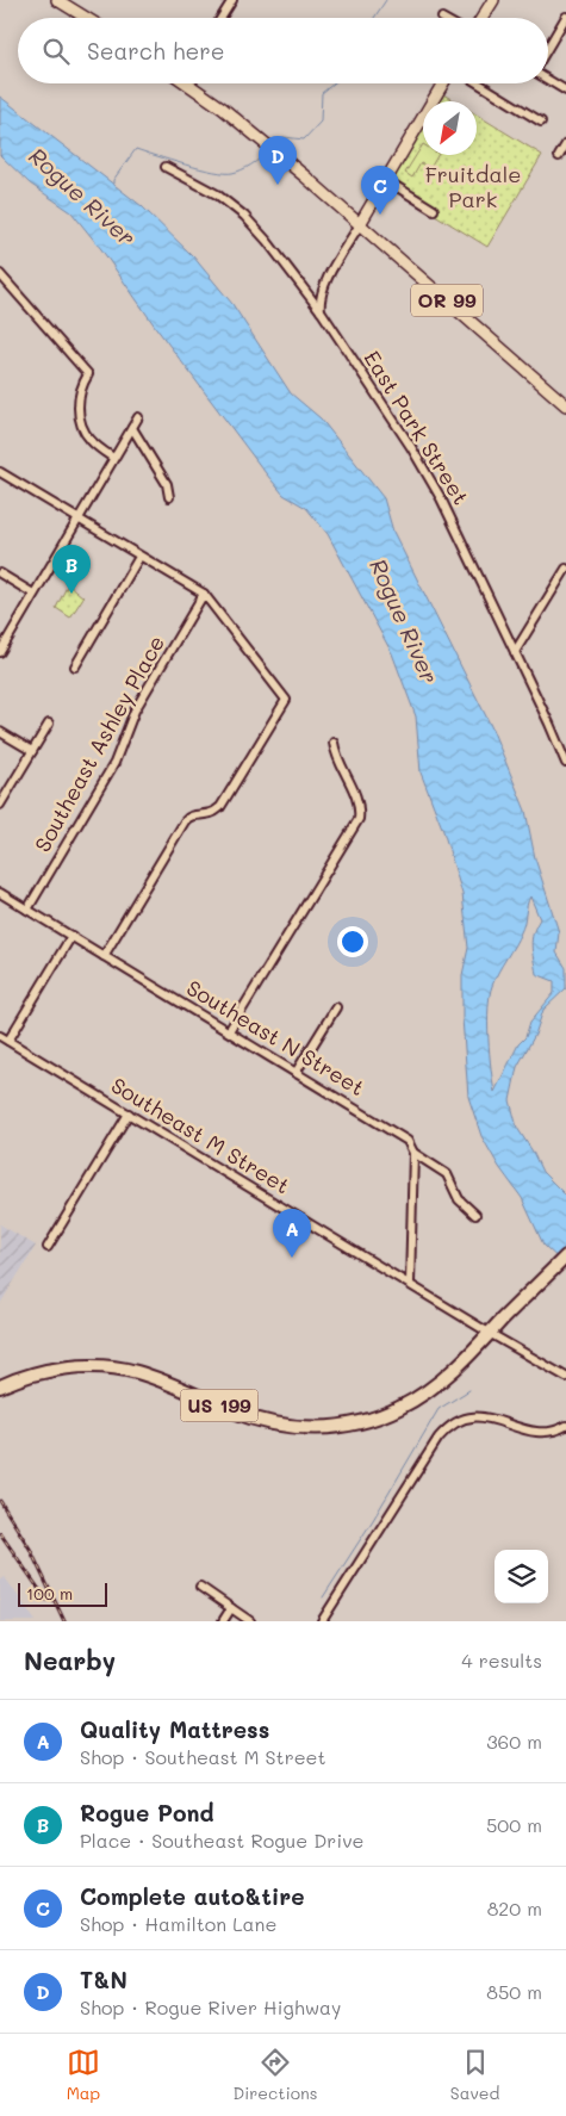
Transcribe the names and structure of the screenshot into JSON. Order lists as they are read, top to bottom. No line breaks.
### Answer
{"streets":{"highway":["US 199"],"main road":["OR 99"],"street":["East Park Street","Southeast Ashley Place","Southeast N Street","Southeast M Street"]},"crossings":[["Southeast Ashley Place","Southeast N Street"],["Southeast M Street","US 199"]],"water":["Rogue River"],"parks":["Fruitdale Park"],"scale_bar":"100 m","north":"bottom left","page":{"search":"Search here","pins":["D","C","B","A"],"scale":"100 m","heading":["Nearby","4 results"],"list":[{"mark":"A","name":"Quality Mattress","note":"Shop · Southeast M Street","value":"360 m"},{"mark":"B","name":"Rogue Pond","note":"Place · Southeast Rogue Drive","value":"500 m"},{"mark":"C","name":"Complete auto&tire","note":"Shop · Hamilton Lane","value":"820 m"},{"mark":"D","name":"T&N","note":"Shop · Rogue River Highway","value":"850 m"}],"nav":["Map","Directions","Saved"]}}
